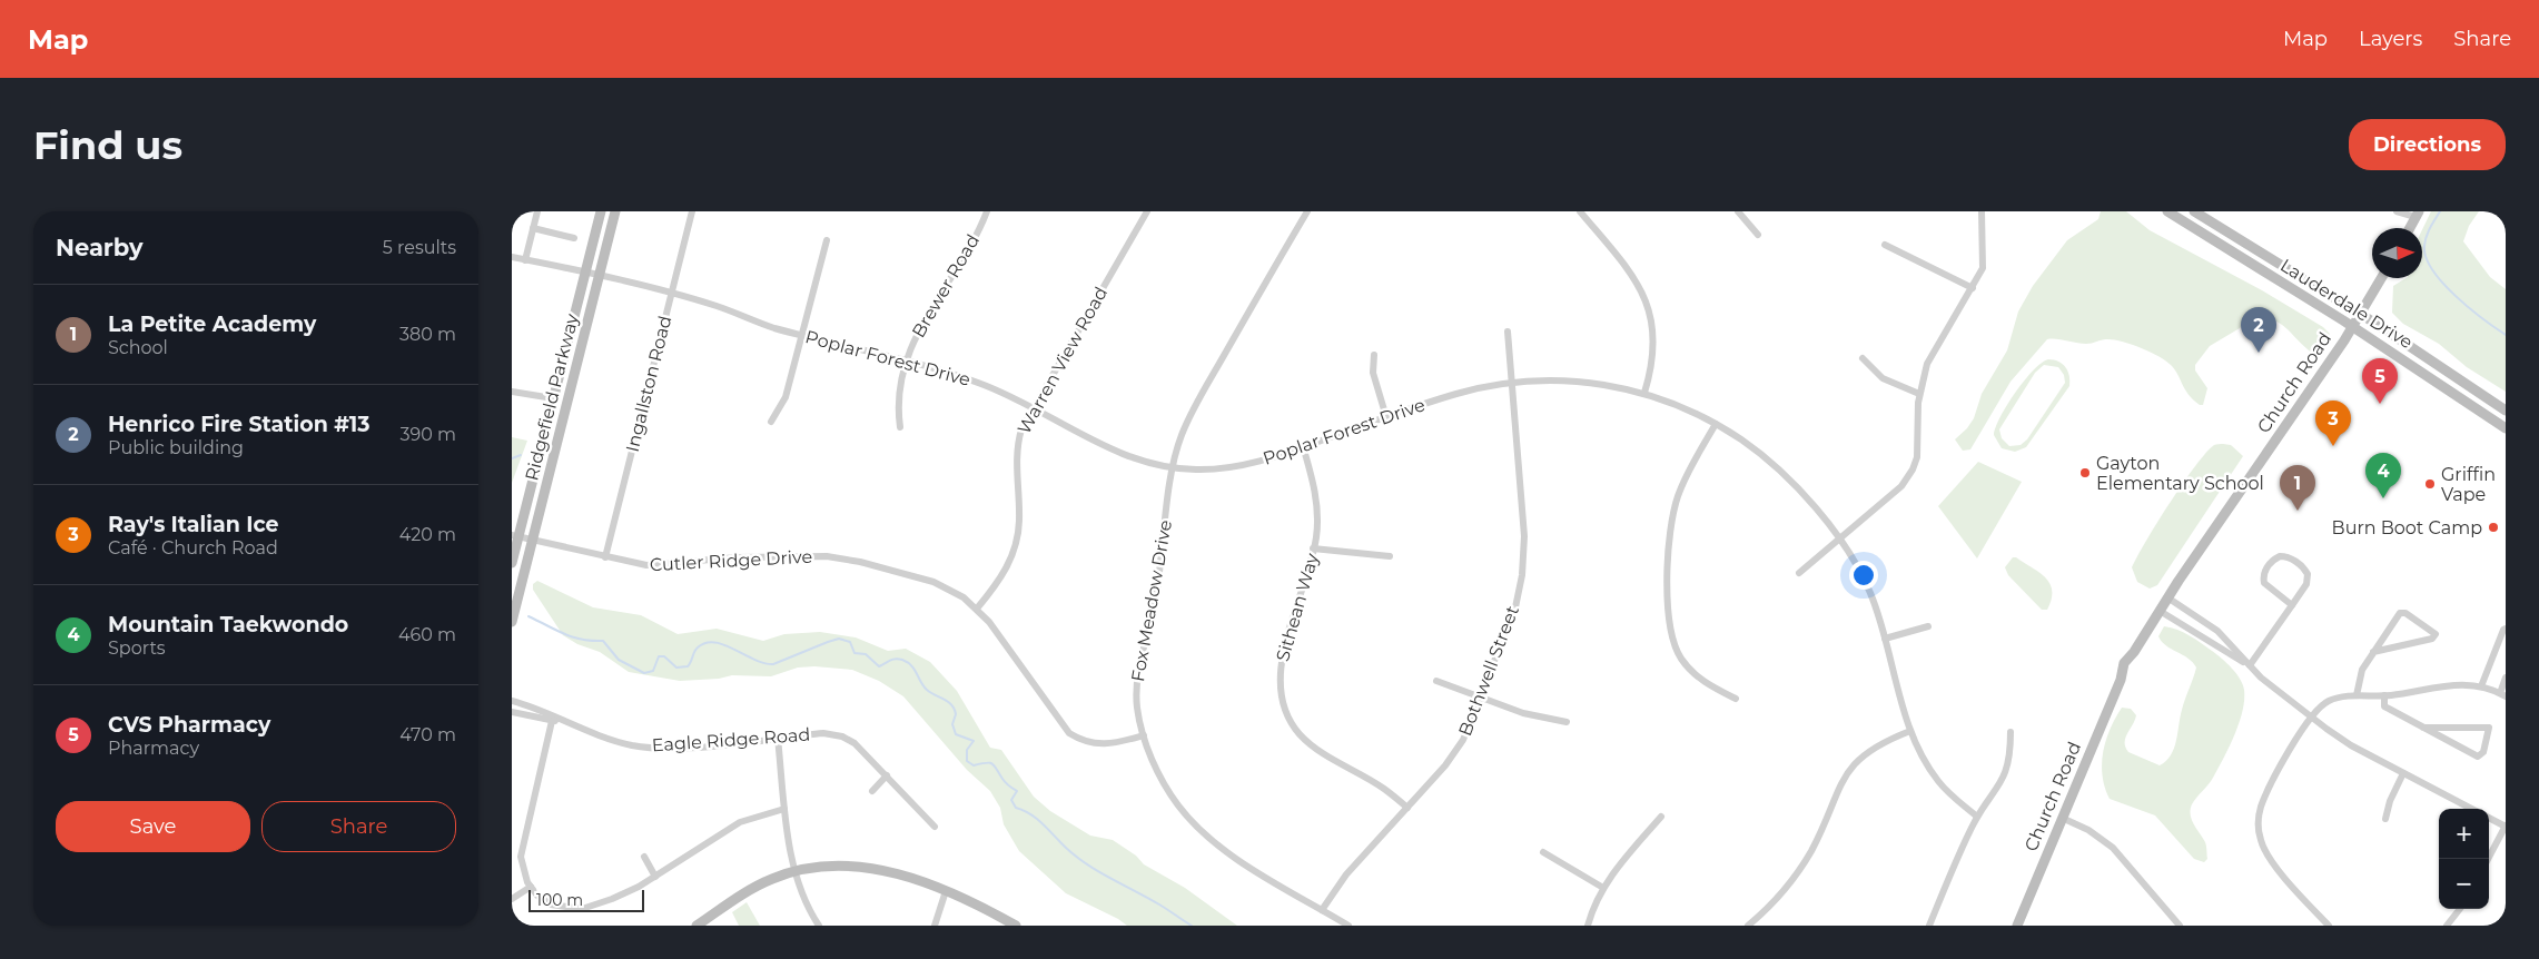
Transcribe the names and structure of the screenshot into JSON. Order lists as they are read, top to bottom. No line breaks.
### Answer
{"streets":{"main road":["Lauderdale Drive","Church Road","Ridgefield Parkway"],"street":["Brewer Road","Poplar Forest Drive","Warren View Road","Ingallston Road","Cutler Ridge Drive","Fox Meadow Drive","Sithean Way","Bothwell Street","Eagle Ridge Road"]},"crossings":[["Brewer Road","Poplar Forest Drive"],["Lauderdale Drive","Church Road"],["Poplar Forest Drive","Warren View Road"],["Poplar Forest Drive","Ingallston Road"],["Poplar Forest Drive","Ridgefield Parkway"],["Poplar Forest Drive","Fox Meadow Drive"],["Poplar Forest Drive","Sithean Way"],["Poplar Forest Drive","Bothwell Street"],["Warren View Road","Cutler Ridge Drive"],["Ingallston Road","Cutler Ridge Drive"],["Ridgefield Parkway","Cutler Ridge Drive"],["Cutler Ridge Drive","Fox Meadow Drive"],["Fox Meadow Drive","Bothwell Street"],["Sithean Way","Bothwell Street"]],"places":["Gayton Elementary School","Griffin Vape","Burn Boot Camp"],"scale_bar":"100 m","north":"right","page":{"header":"Map","nav":["Map","Layers","Share"],"buttons":["Directions",["Save","Share"]],"title":"Find us","heading":["Nearby","5 results"],"list":[{"mark":"1","name":"La Petite Academy","note":"School","value":"380 m"},{"mark":"2","name":"Henrico Fire Station #13","note":"Public building","value":"390 m"},{"mark":"3","name":"Ray's Italian Ice","note":"Café · Church Road","value":"420 m"},{"mark":"4","name":"Mountain Taekwondo","note":"Sports","value":"460 m"},{"mark":"5","name":"CVS Pharmacy","note":"Pharmacy","value":"470 m"}],"pins":["2","5","3","4","1"],"map_buttons":["+","−"],"scale":"100 m"}}
